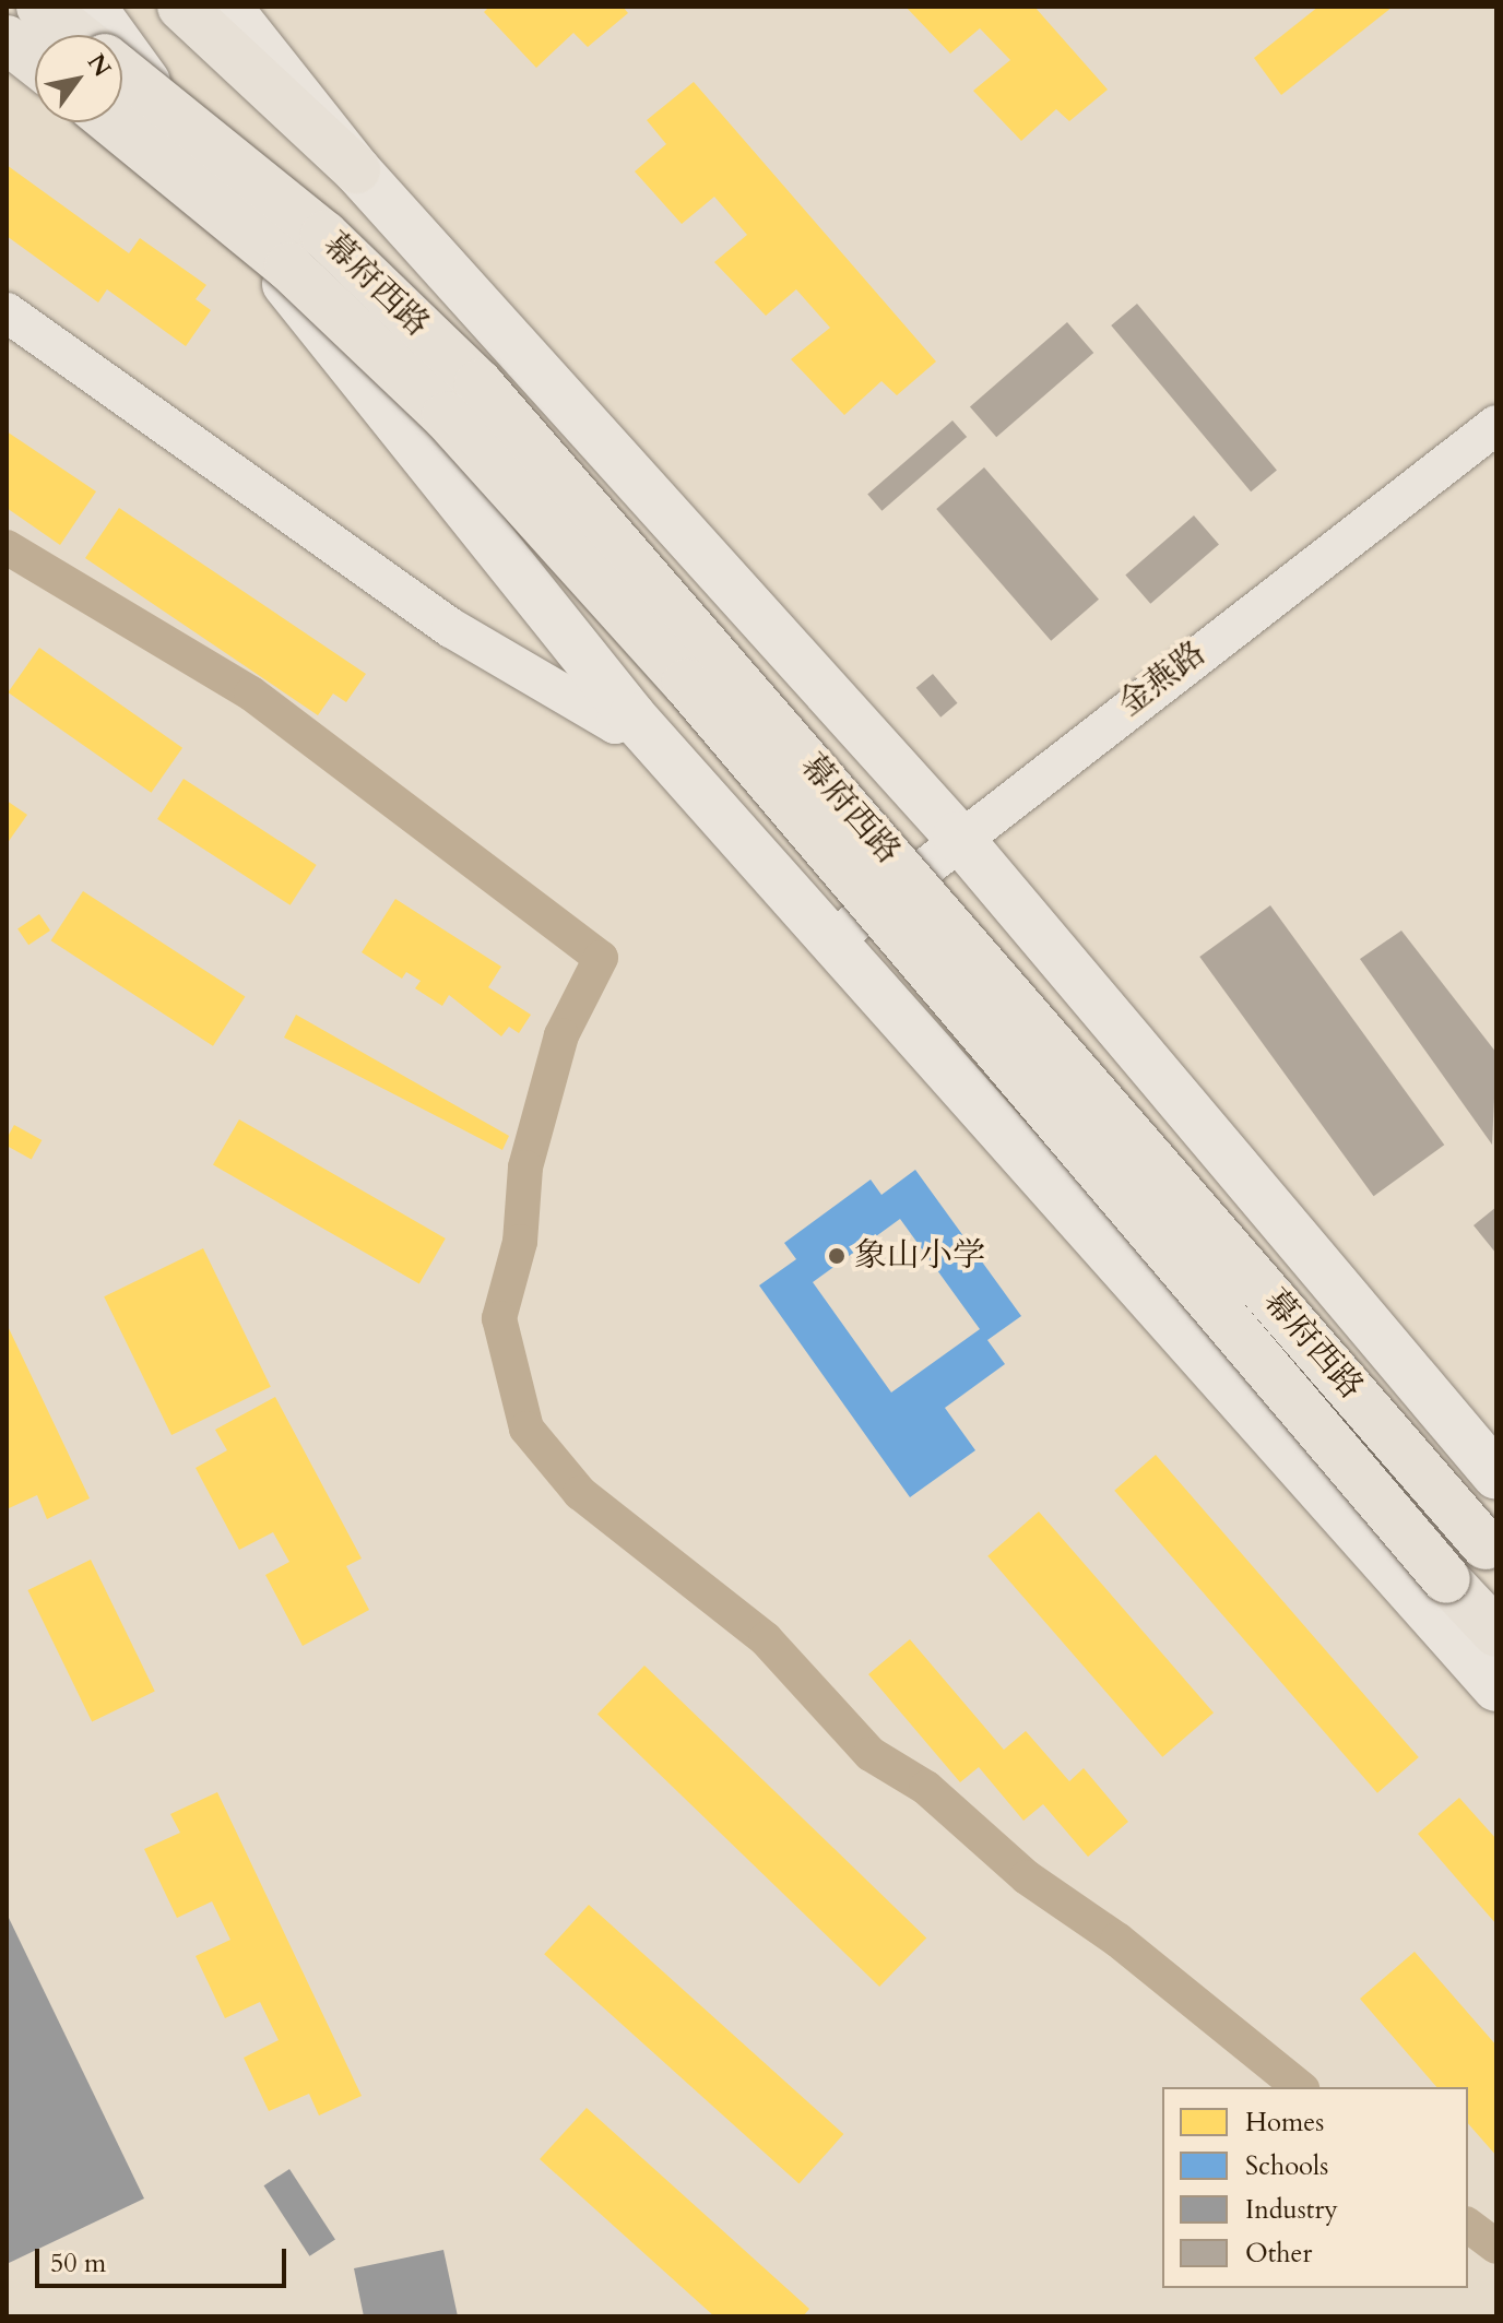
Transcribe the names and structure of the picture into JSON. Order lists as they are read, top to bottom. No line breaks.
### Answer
{"streets":{"highway":["幕府西路"],"street":["金燕路"]},"crossings":[["幕府西路","金燕路"]],"places":["象山小学"],"legend":["Homes","Schools","Industry","Other"],"scale_bar":"50 m","north":"top right"}
